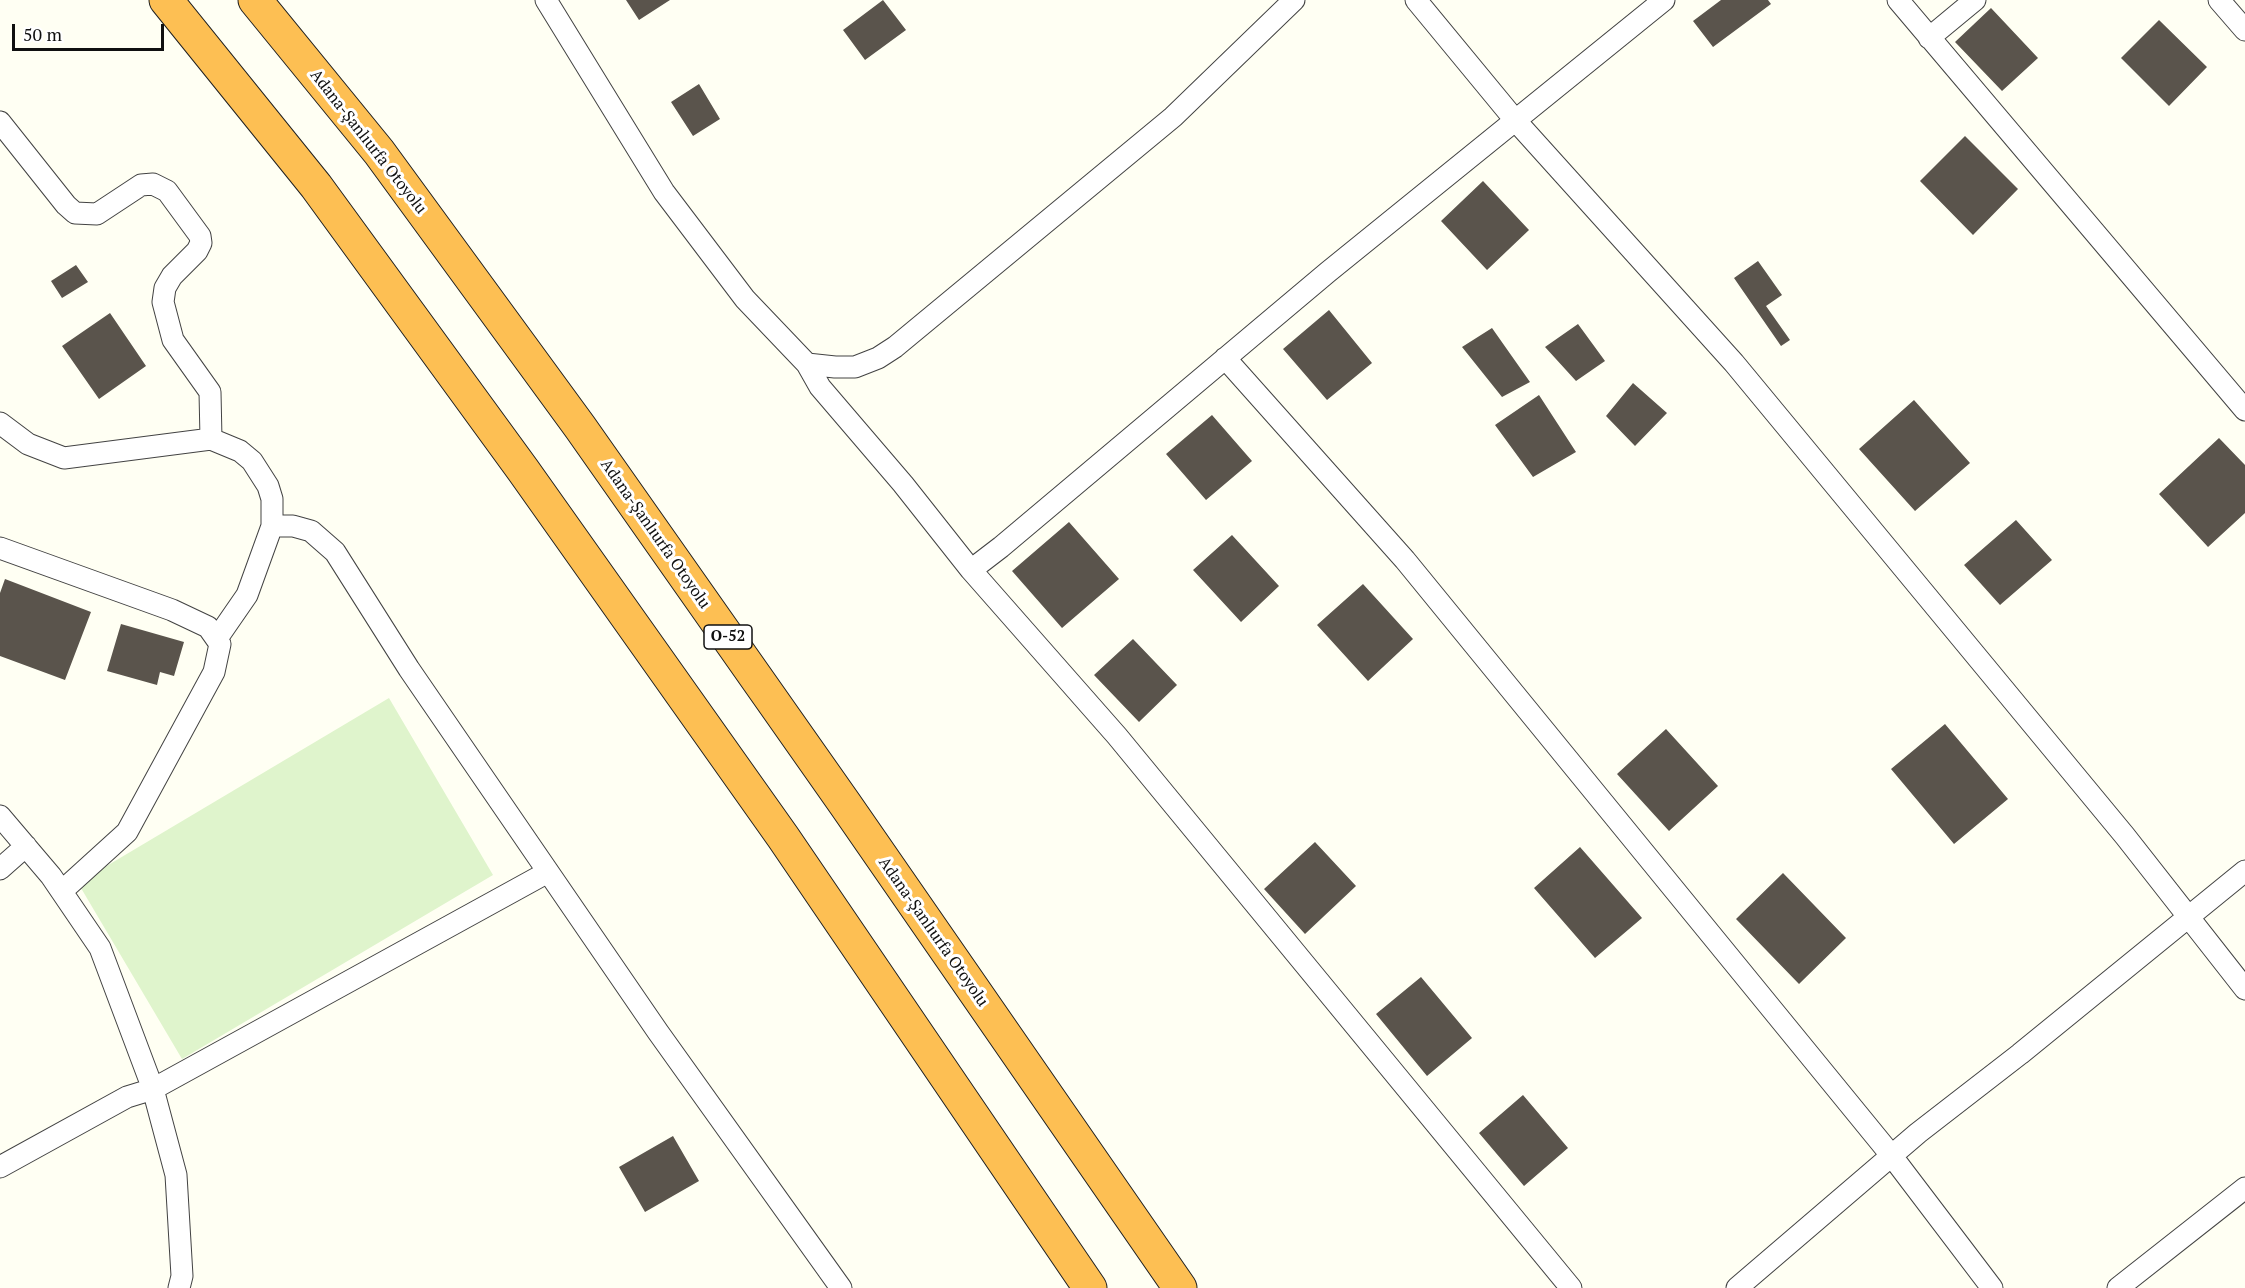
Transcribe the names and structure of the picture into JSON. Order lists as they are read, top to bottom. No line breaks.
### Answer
{"streets":{"highway":["Adana-Şanlıurfa Otoyolu","O-52"]},"scale_bar":"50 m"}
